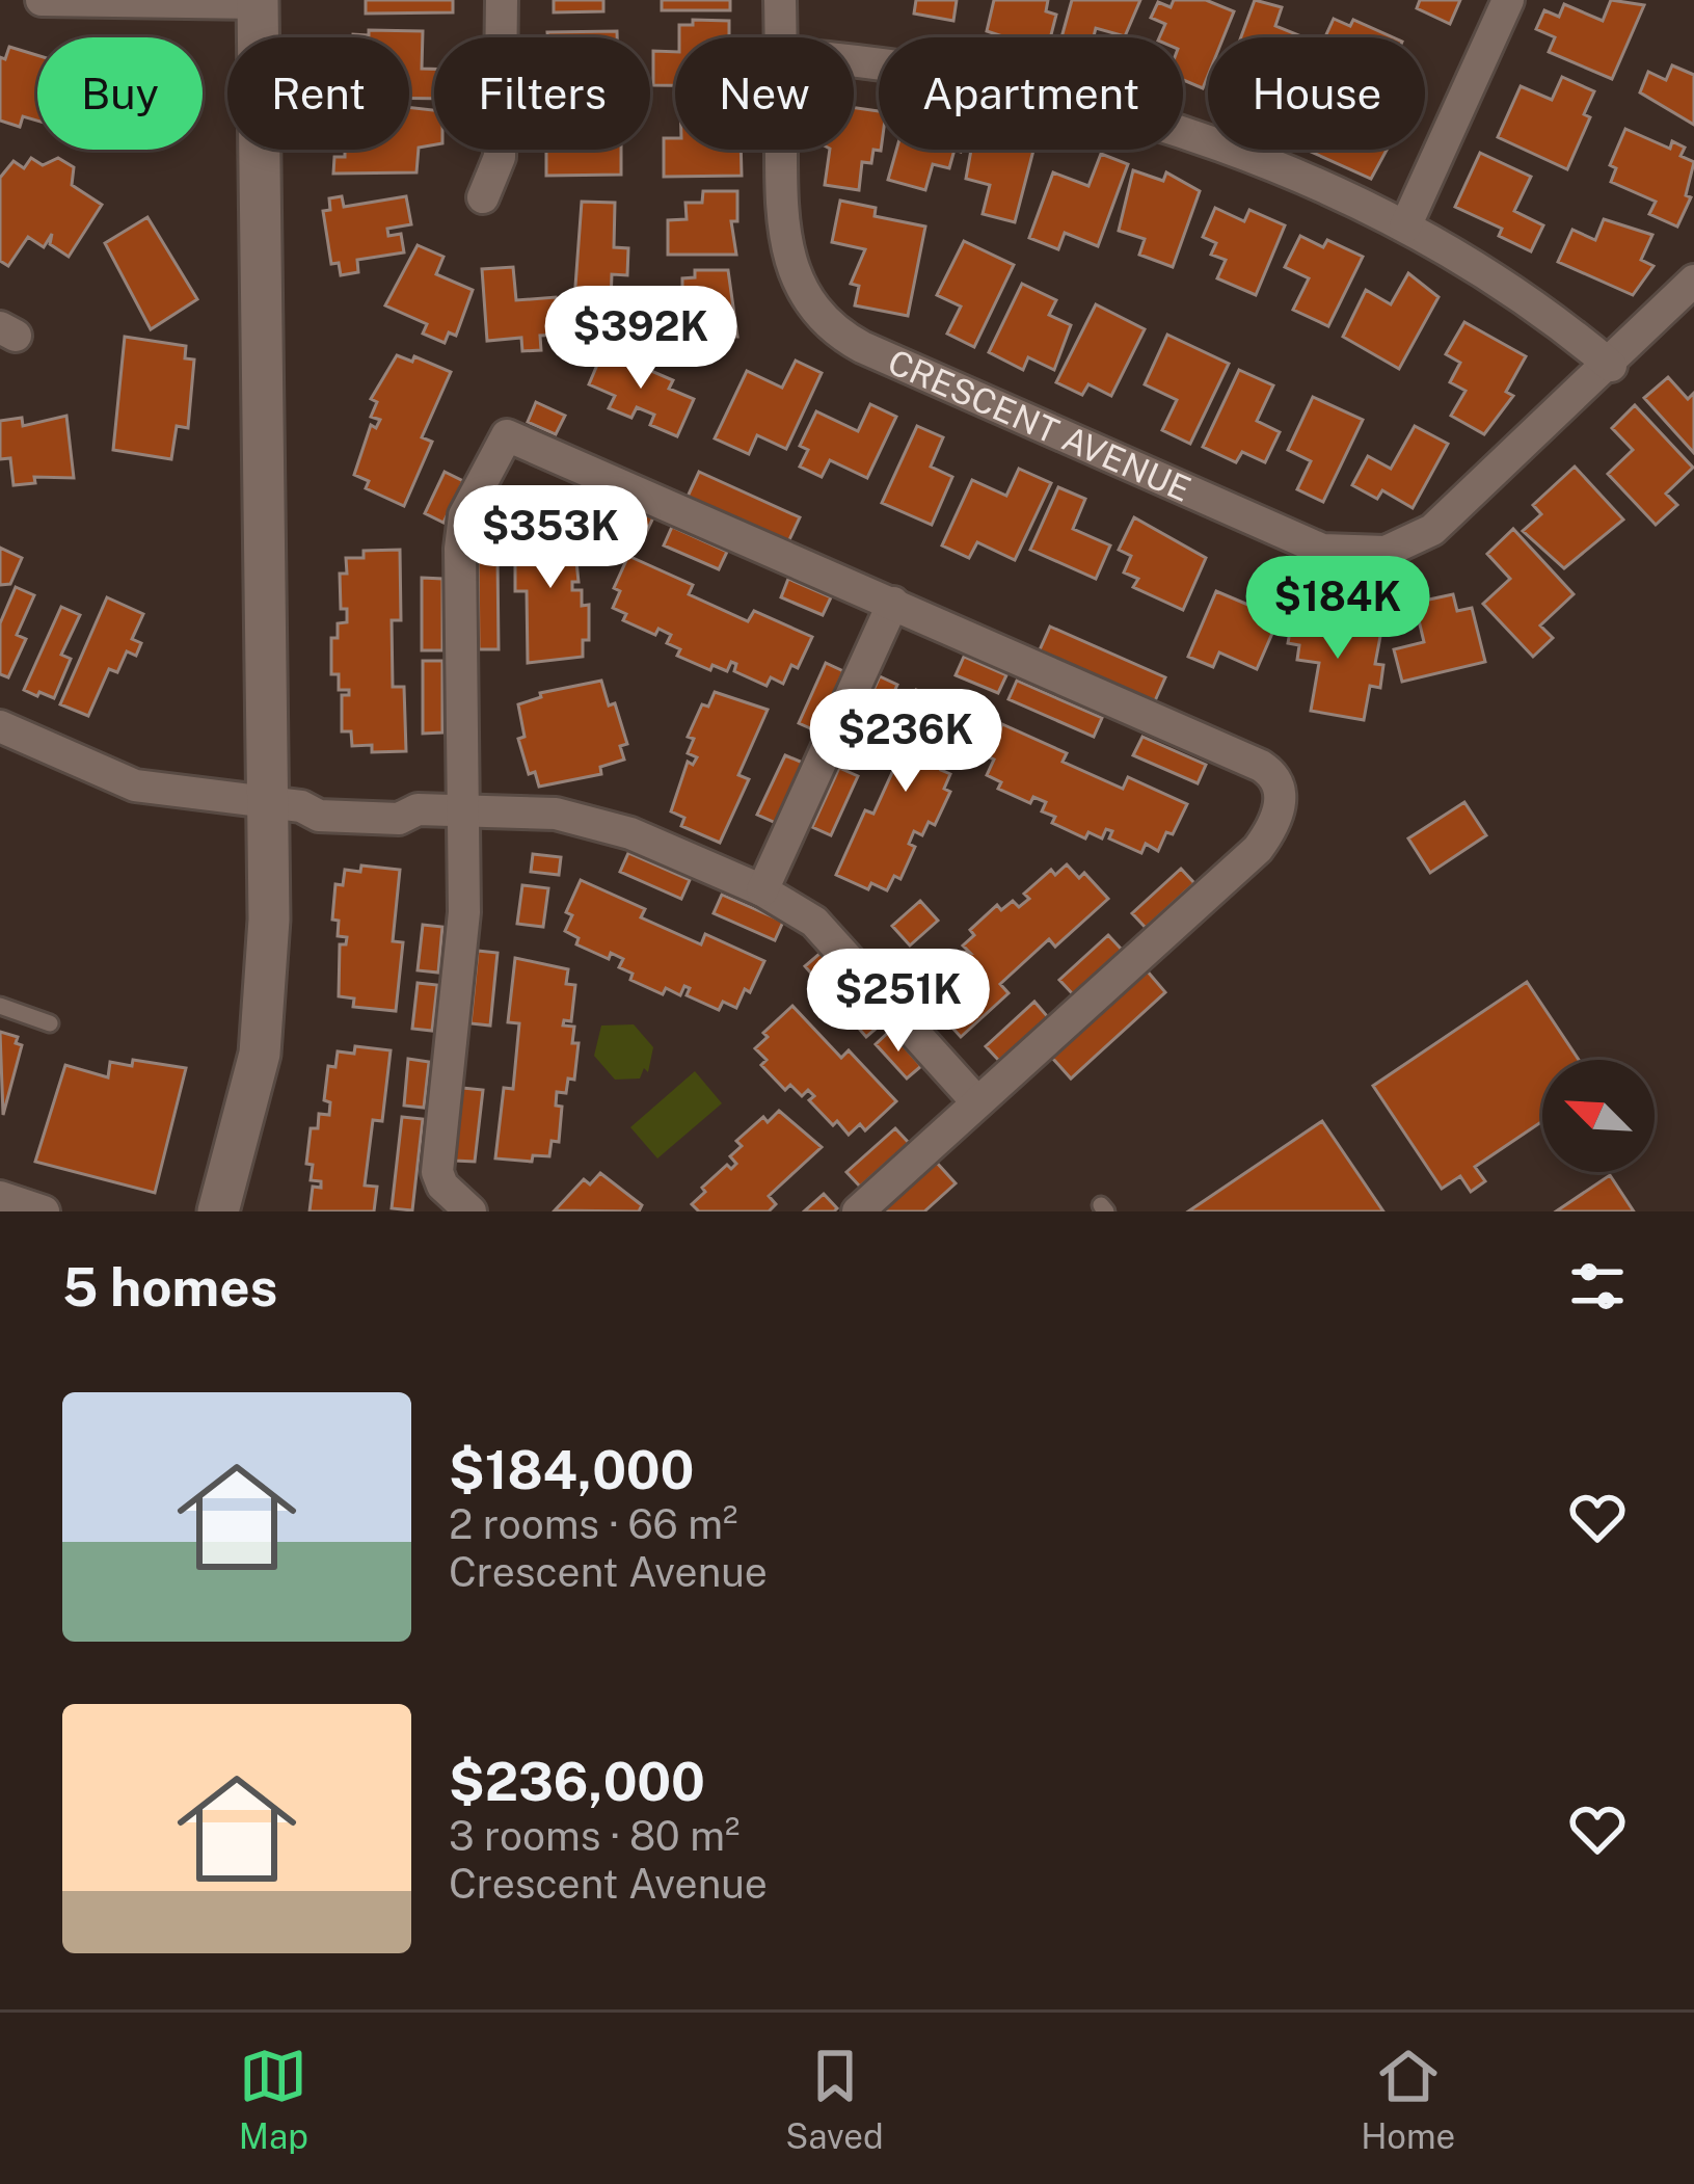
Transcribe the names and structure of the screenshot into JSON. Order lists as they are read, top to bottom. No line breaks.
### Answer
{"streets":{"street":["CRESCENT AVENUE"]},"north":"top left","page":{"chip":["Buy","Rent","Filters","New","Apartment","House"],"price":["$392K","$353K","$184K","$236K","$251K"],"heading":"5 homes","list":[{"name":"$184,000","note":"2 rooms · 66 m² · Crescent Avenue"},{"name":"$236,000","note":"3 rooms · 80 m² · Crescent Avenue"}],"tabs":["Map","Saved","Home"]}}
